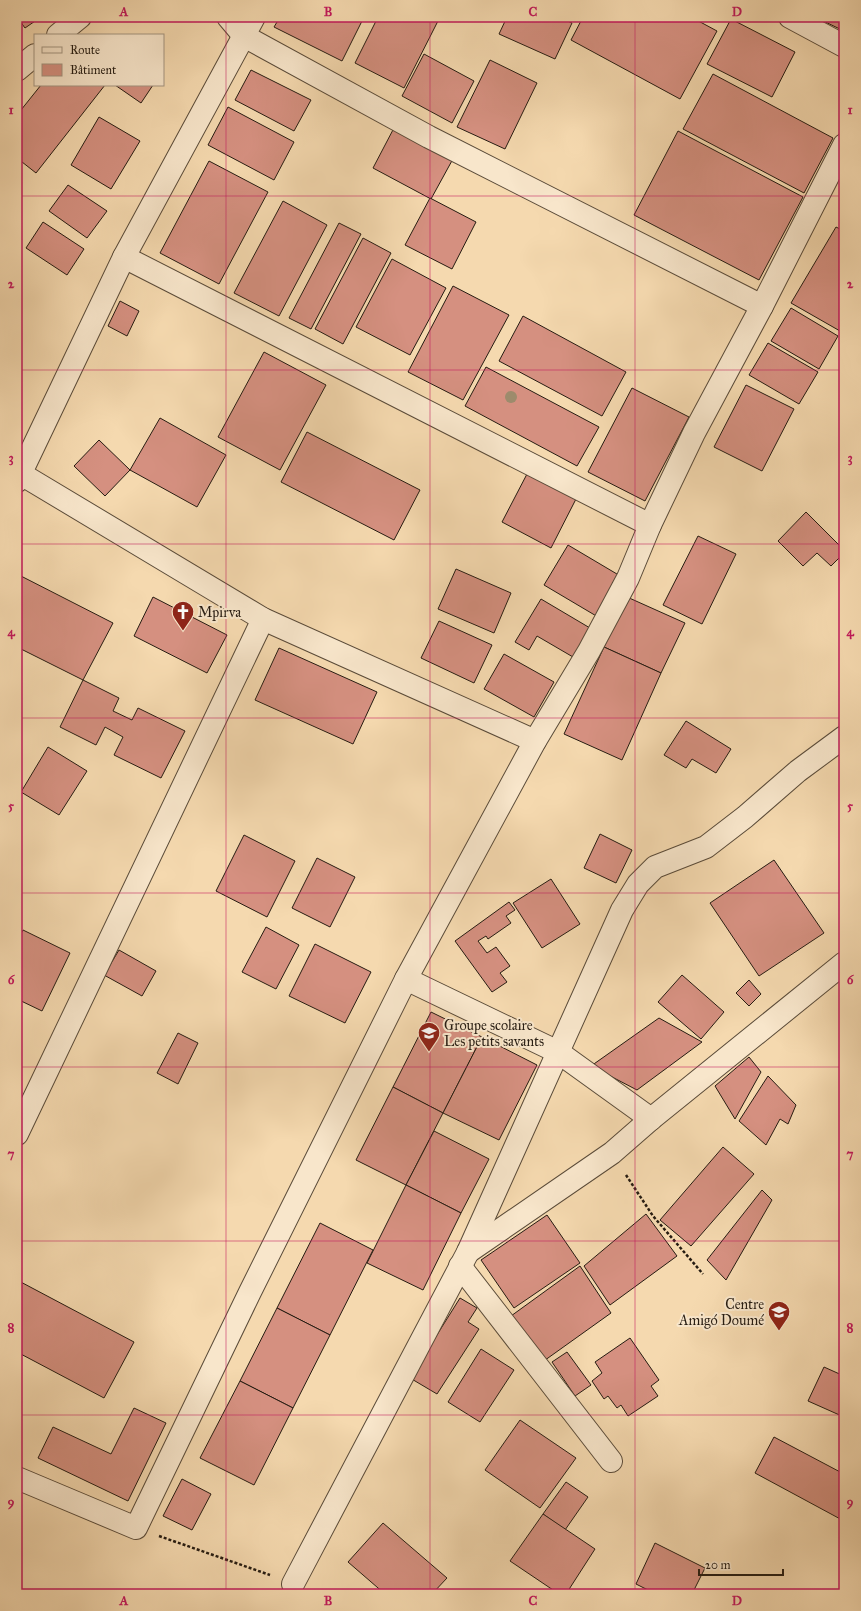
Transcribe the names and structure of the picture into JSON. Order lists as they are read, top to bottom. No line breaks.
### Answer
{"places":{"church":["Mpirva"],"school or university":["Groupe scolaire Les petits savants","Centre Amigó Doumé"]},"legend":["Route","Bâtiment"],"scale_bar":"20 m","grid":{"columns":["A","B","C","D"],"rows":["1","2","3","4","5","6","7","8","9"]}}
